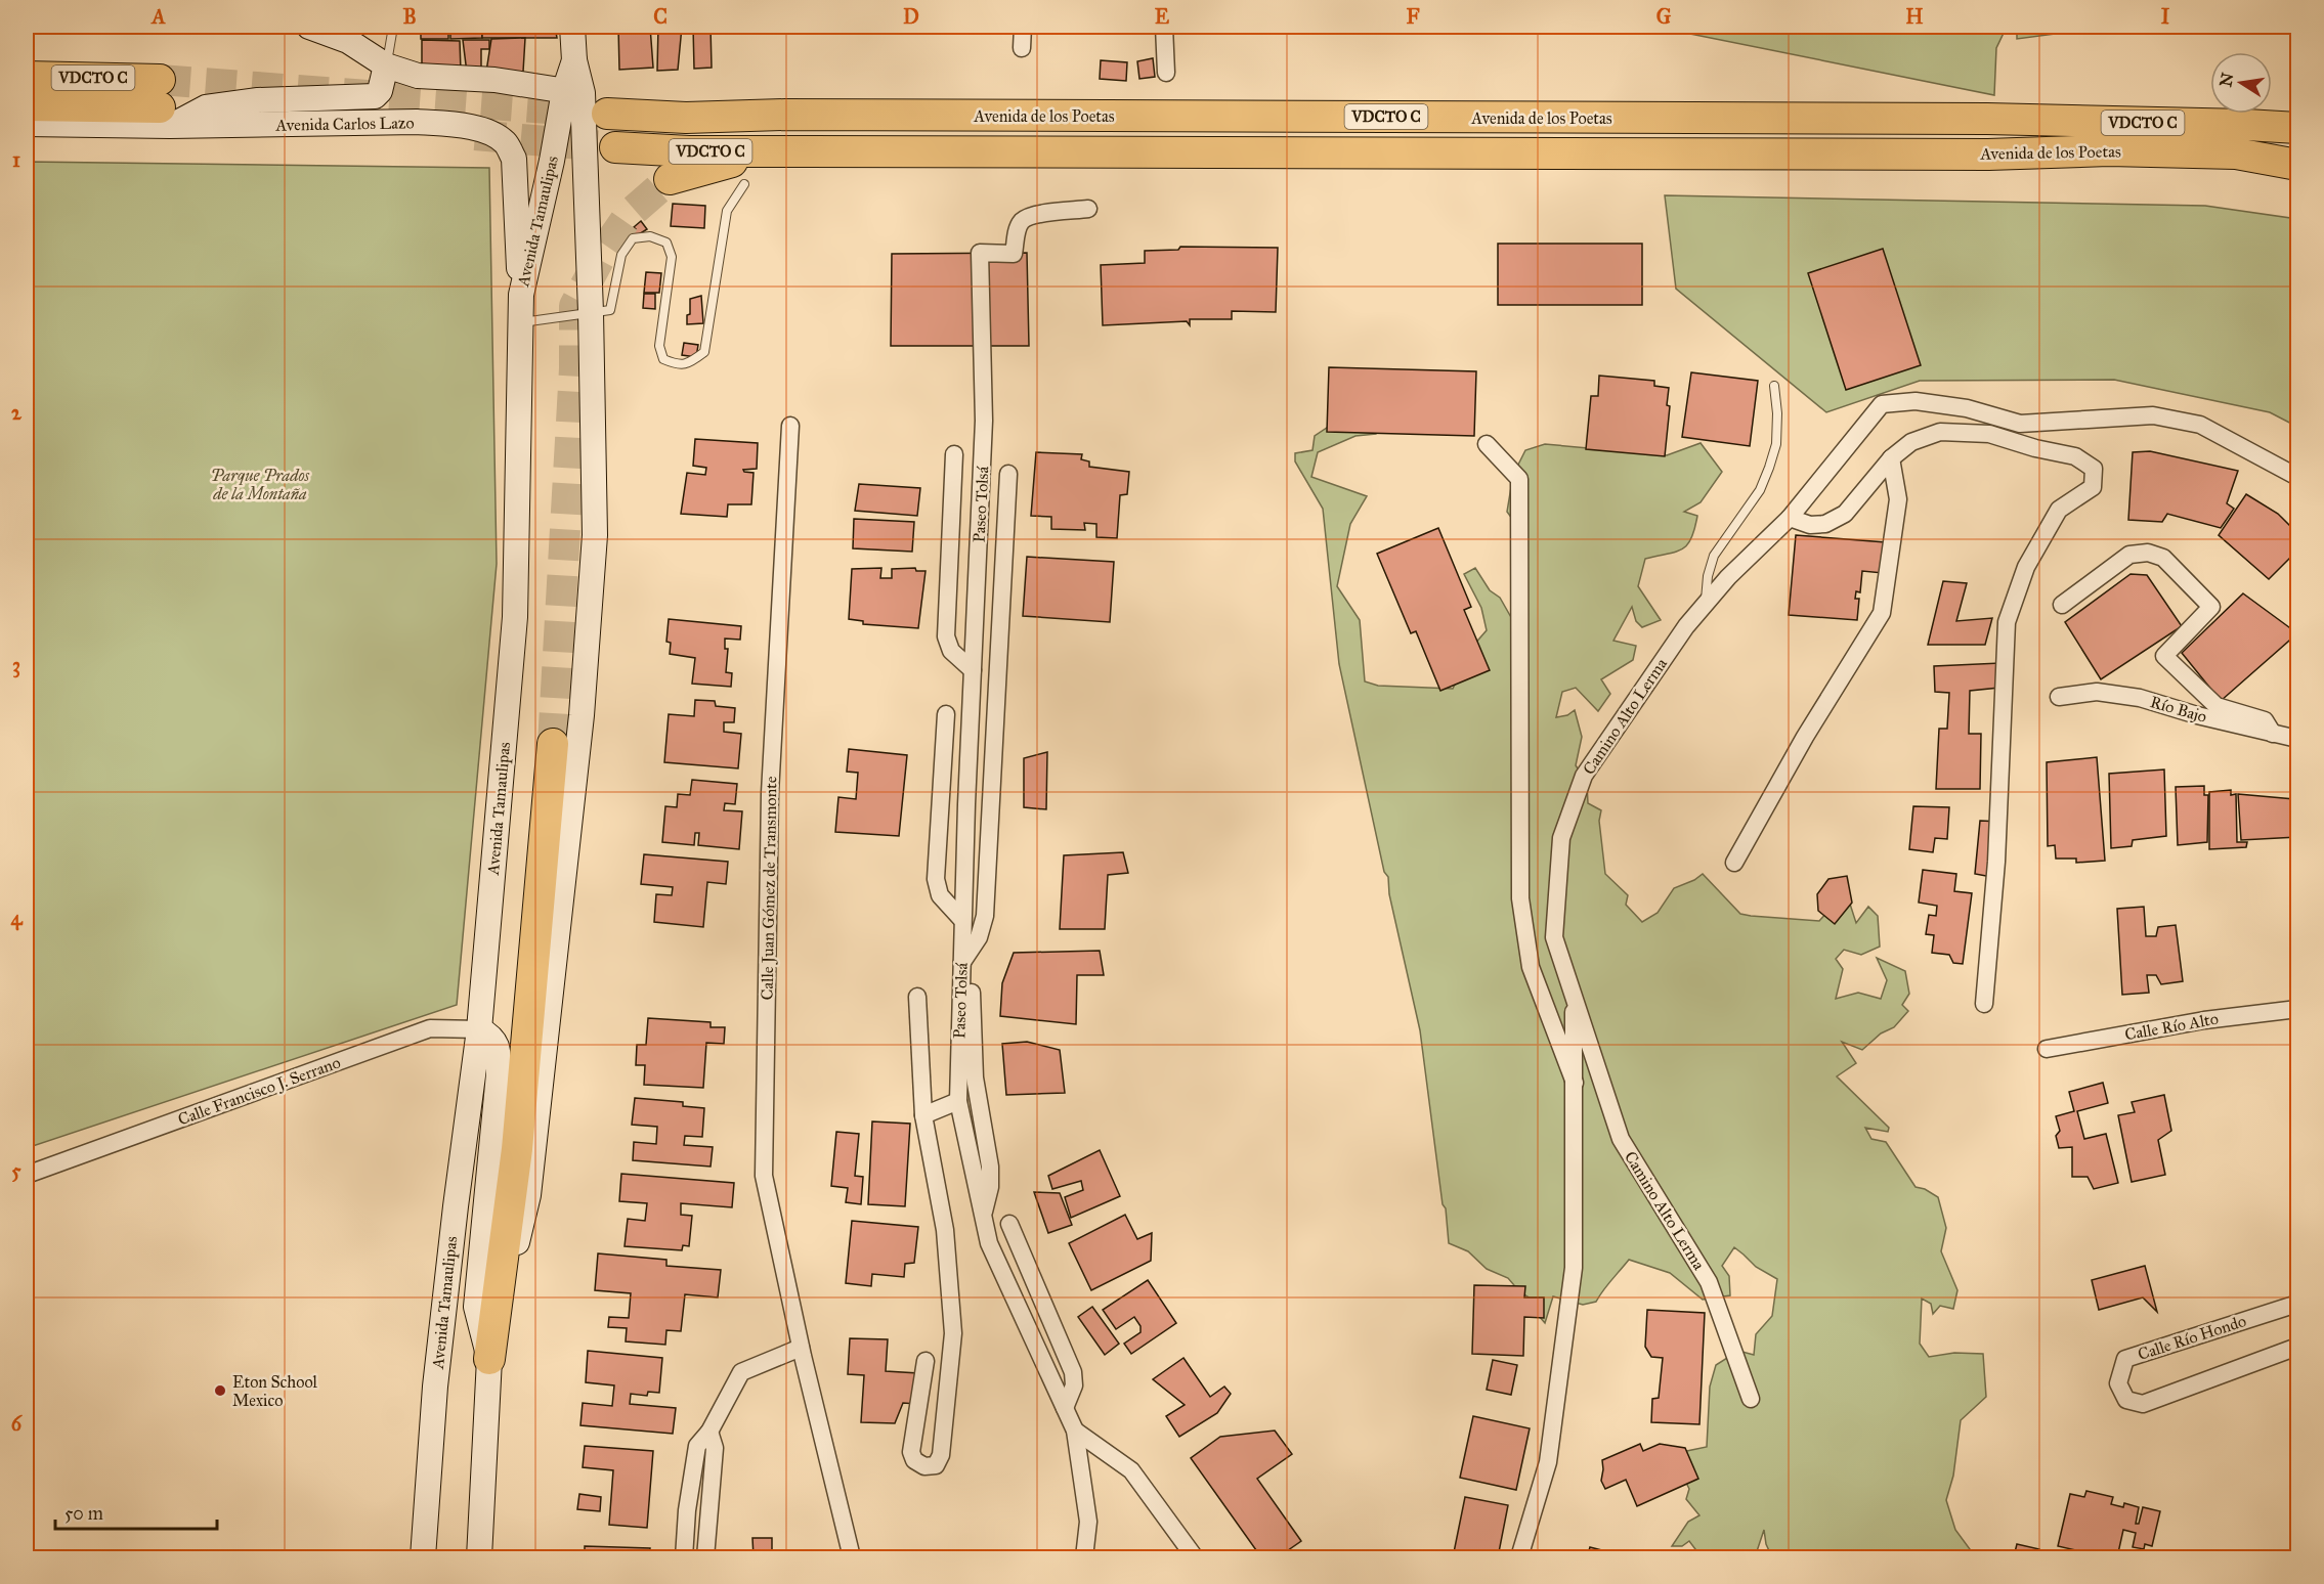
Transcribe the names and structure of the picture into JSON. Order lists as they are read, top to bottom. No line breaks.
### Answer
{"streets":{"highway":["VDCTO C","Avenida de los Poetas","Avenida Carlos Lazo"],"street":["Avenida Tamaulipas","Paseo Tolsá","Río Bajo","Camino Alto Lerma","Calle Juan Gómez de Transmonte","Calle Río Alto","Calle Francisco J. Serrano","Calle Río Hondo"]},"crossings":[["VDCTO C","Avenida de los Poetas"],["Avenida Carlos Lazo","Avenida Tamaulipas"],["Avenida Tamaulipas","Calle Francisco J. Serrano"]],"parks":["Parque Prados de la Montaña"],"places":["Eton School Mexico"],"scale_bar":"50 m","north":"left","grid":{"columns":["A","B","C","D","E","F","G","H","I"],"rows":["1","2","3","4","5","6"]}}
